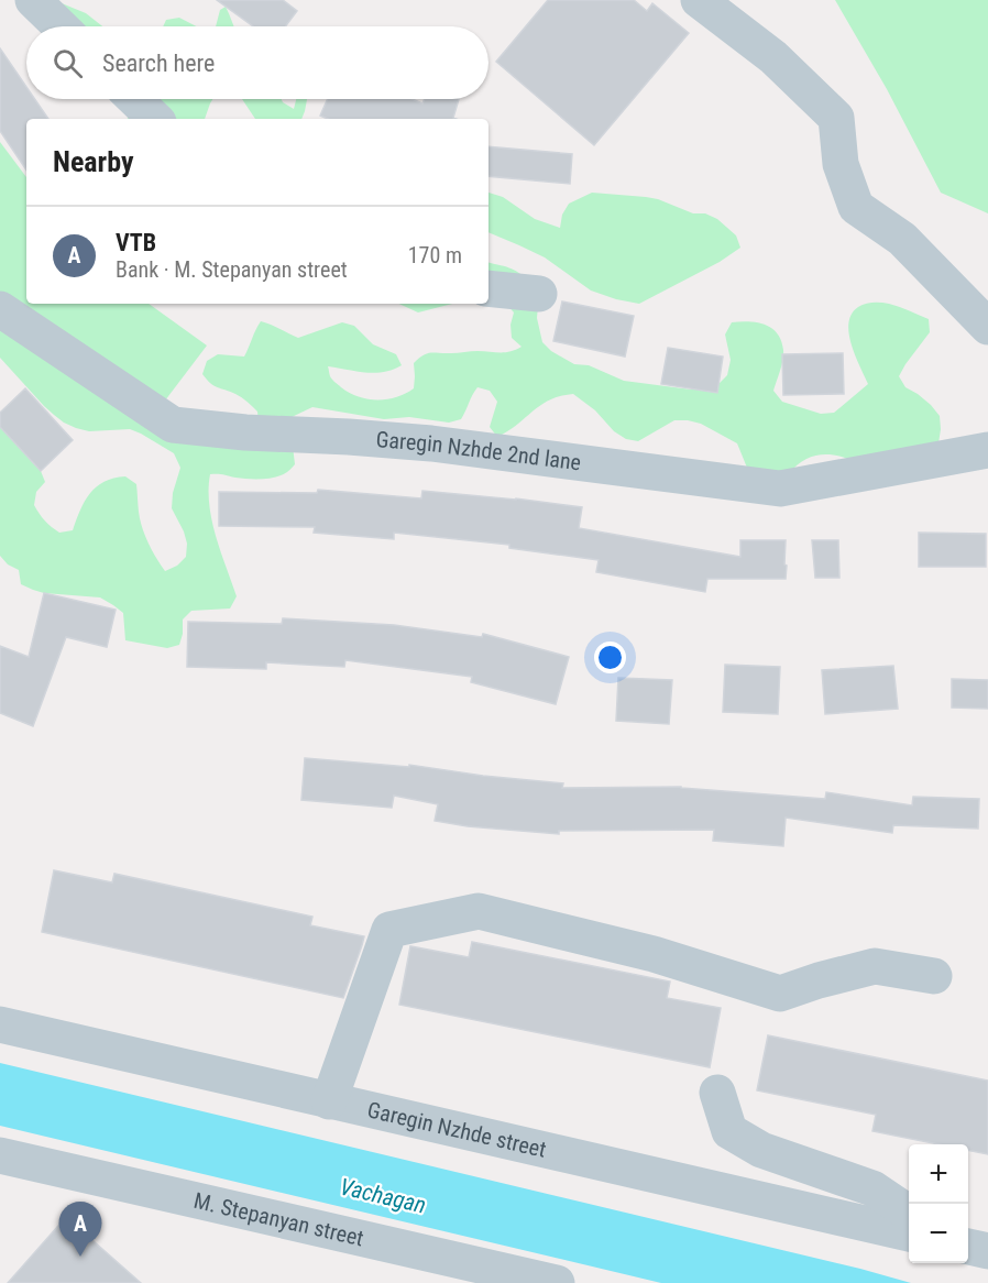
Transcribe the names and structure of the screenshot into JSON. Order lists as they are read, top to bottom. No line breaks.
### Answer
{"streets":{"street":["Garegin Nzhde 2nd lane","Garegin Nzhde street","M. Stepanyan street"]},"water":["Vachagan"],"page":{"search":"Search here","heading":"Nearby","list":[{"mark":"A","name":"VTB","note":"Bank · M. Stepanyan street","value":"170 m"}],"map_buttons":["+","−"],"pins":"A"}}
